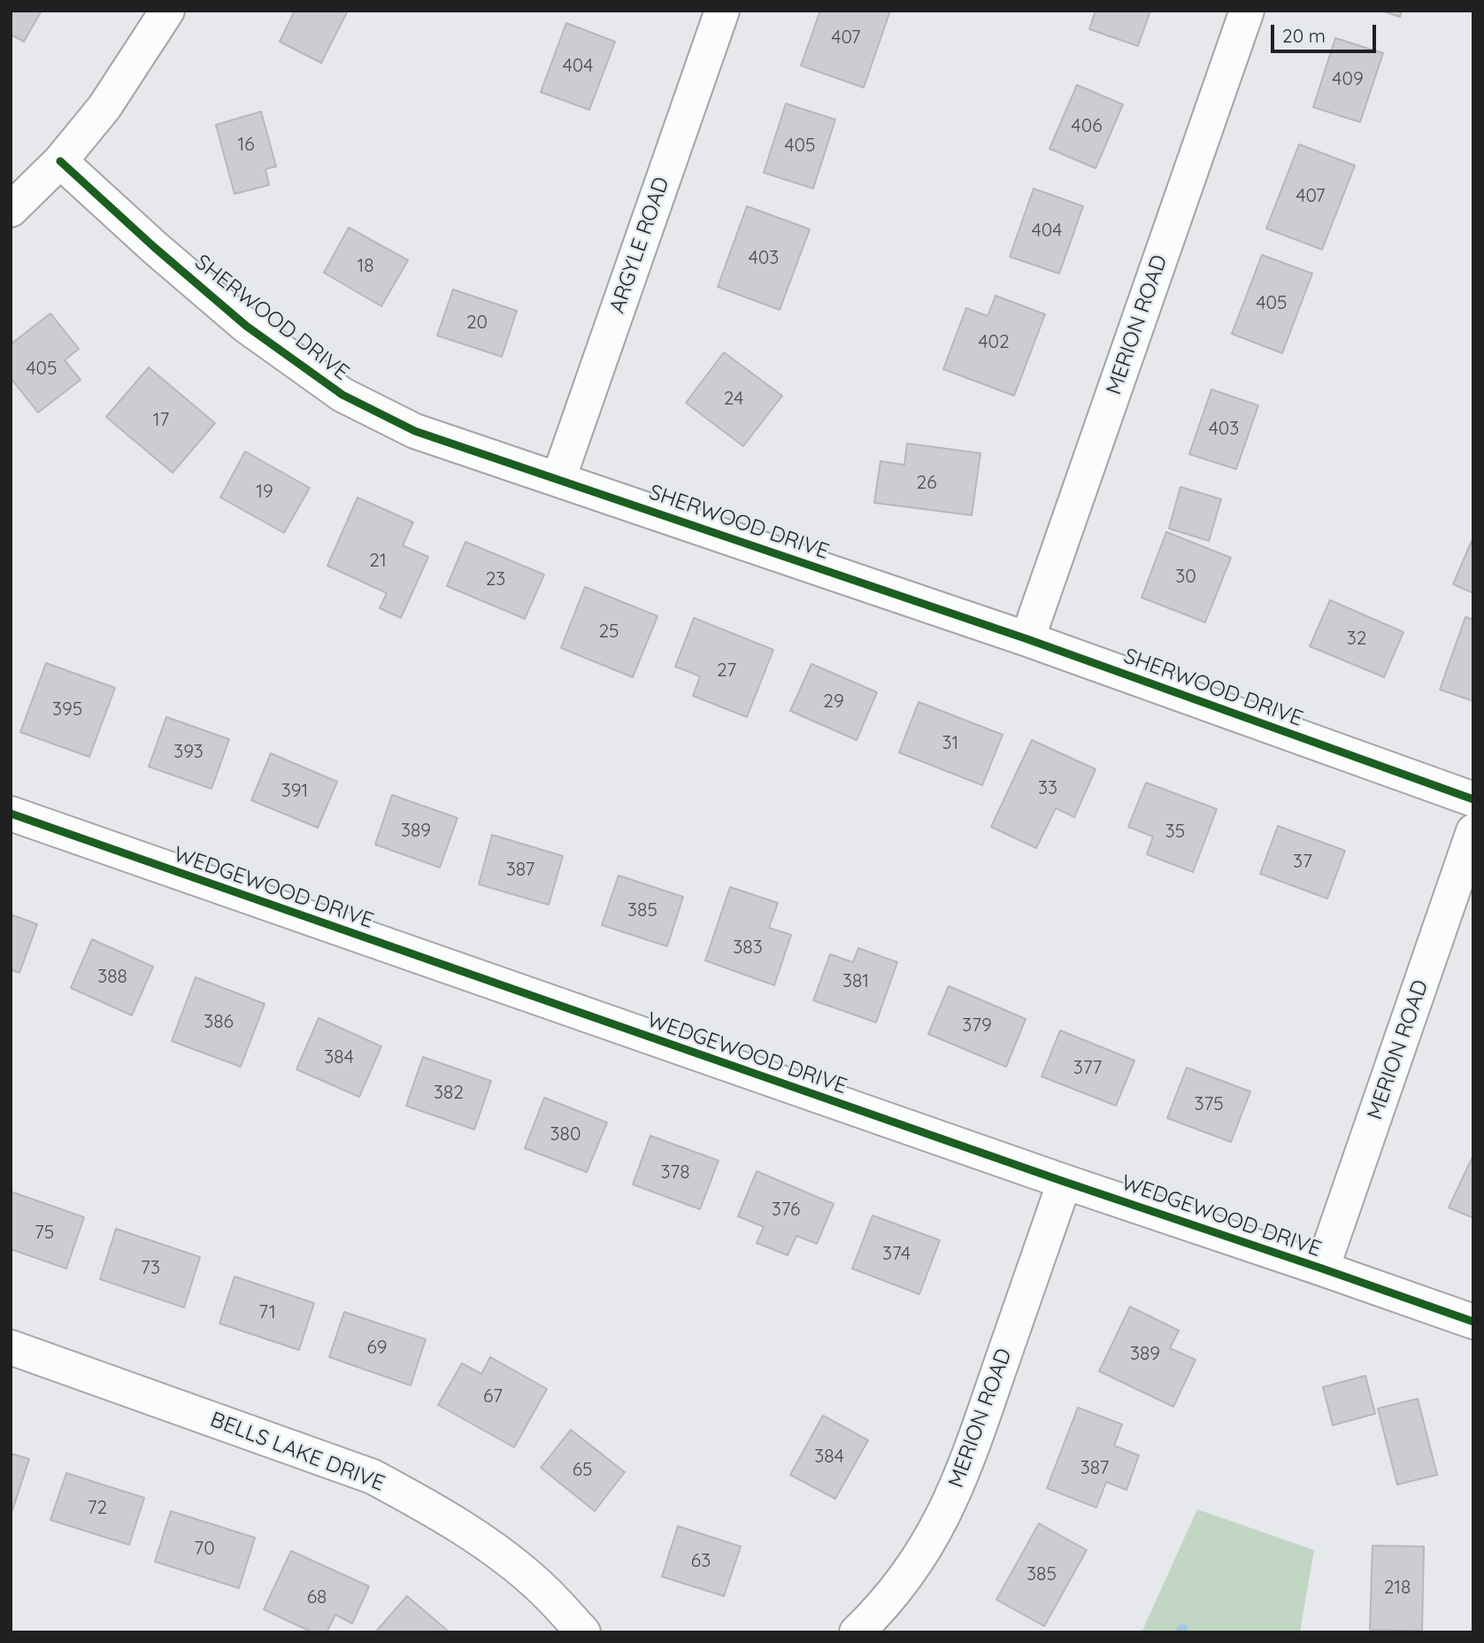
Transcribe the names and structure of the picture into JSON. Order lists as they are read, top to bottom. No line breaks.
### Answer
{"streets":{"street":["ARGYLE ROAD","SHERWOOD DRIVE","MERION ROAD","WEDGEWOOD DRIVE","BELLS LAKE DRIVE"]},"crossings":[["ARGYLE ROAD","SHERWOOD DRIVE"],["SHERWOOD DRIVE","MERION ROAD"],["MERION ROAD","WEDGEWOOD DRIVE"]],"house_numbers":["407","404","409","406","16","405","407","404","403","18","405","20","402","405","24","17","403","26","19","21","30","23","25","32","27","29","395","31","393","33","391","389","35","37","387","385","383","388","381","386","379","384","377","382","375","380","378","376","75","374","73","71","69","389","67","384","387","65","72","70","63","385","218","68"],"scale_bar":"20 m"}
